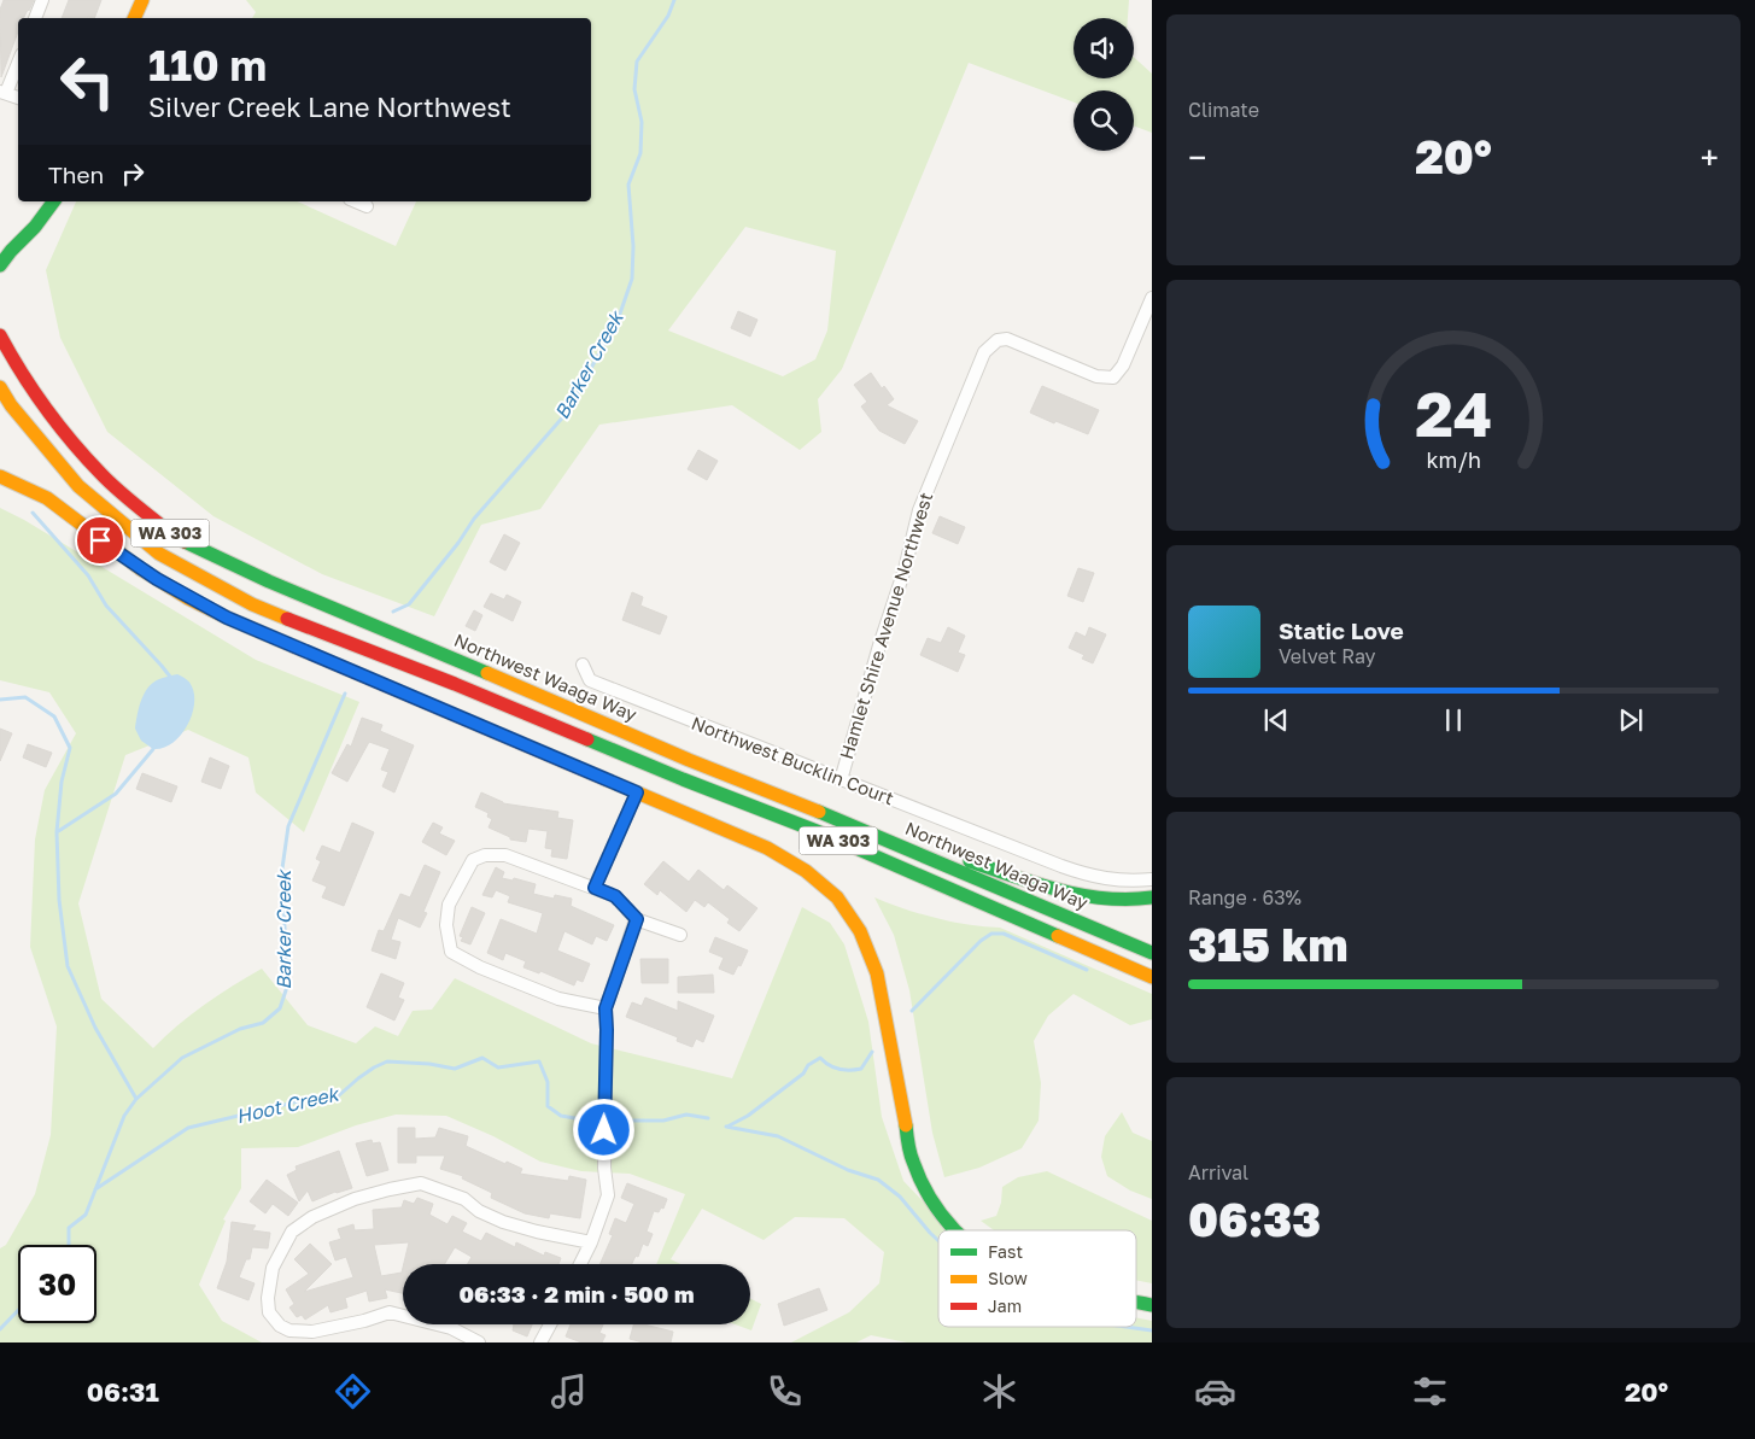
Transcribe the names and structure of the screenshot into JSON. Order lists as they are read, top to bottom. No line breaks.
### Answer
{"streets":{"main road":["WA 303","Northwest Waaga Way"],"street":["Hamlet Shire Avenue Northwest","Northwest Bucklin Court"]},"crossings":[["Hamlet Shire Avenue Northwest","Northwest Bucklin Court"]],"water":["Barker Creek","Hoot Creek"],"legend":["Fast","Slow","Jam"],"page":{"tile":["Climate",["Range · 63%","315 km"],["Arrival","06:33"]],"turn":["110 m","Silver Creek Lane Northwest"],"heat":["−","20°","+"],"then":"Then","song":["Static Love","Velvet Ray"],"limit":"30","trip":"06:33 · 2 min · 500 m","tabs":["06:31","20°"],"gauge":["24","km/h"]}}
